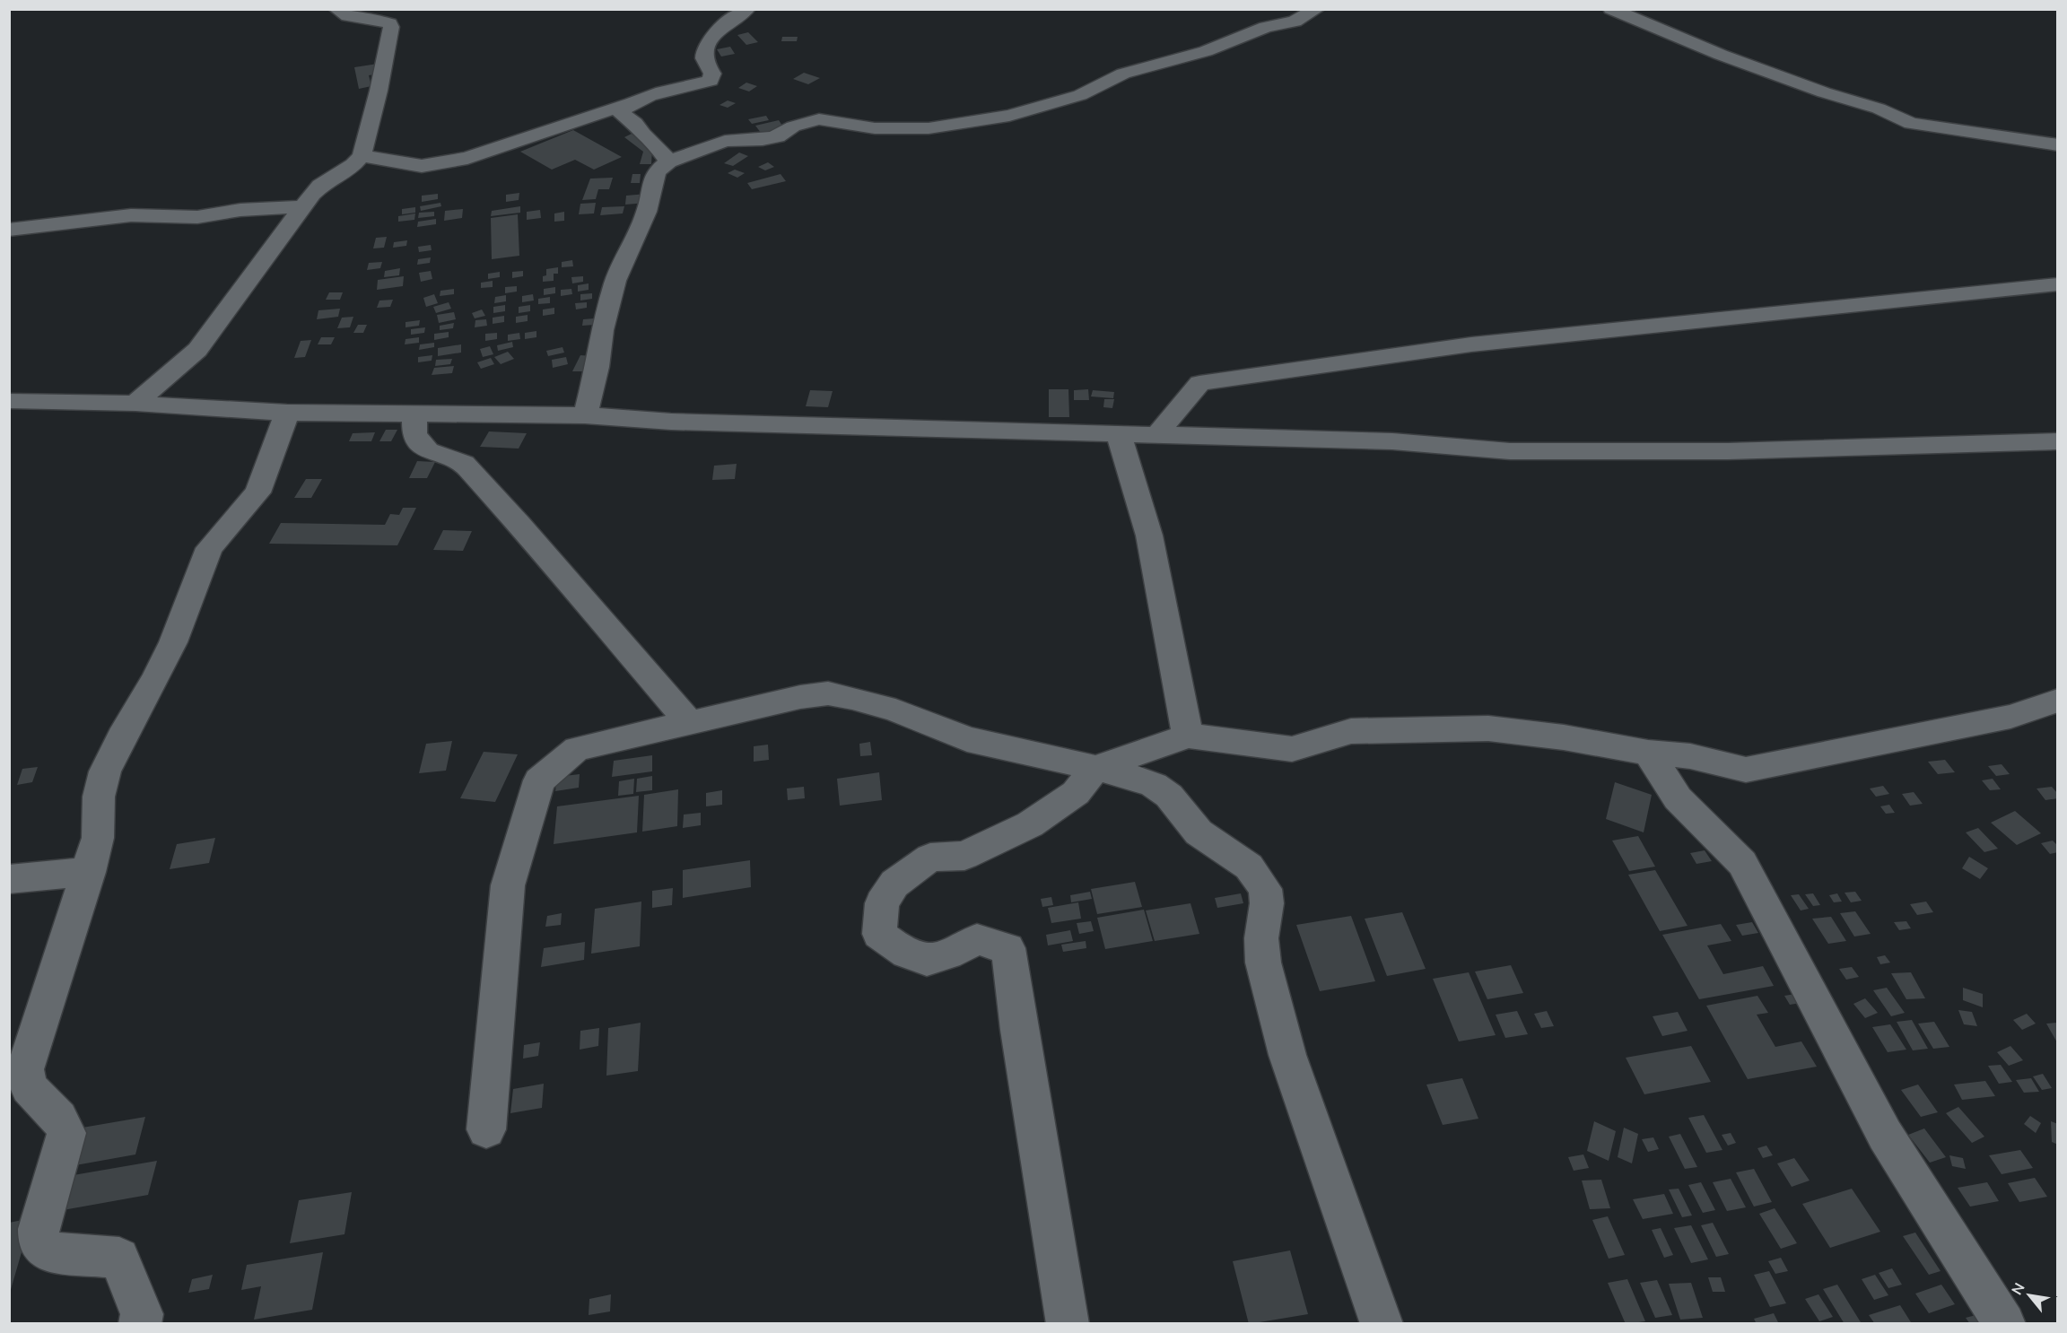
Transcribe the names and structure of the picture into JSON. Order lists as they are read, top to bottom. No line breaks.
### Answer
{"north":"top left"}
